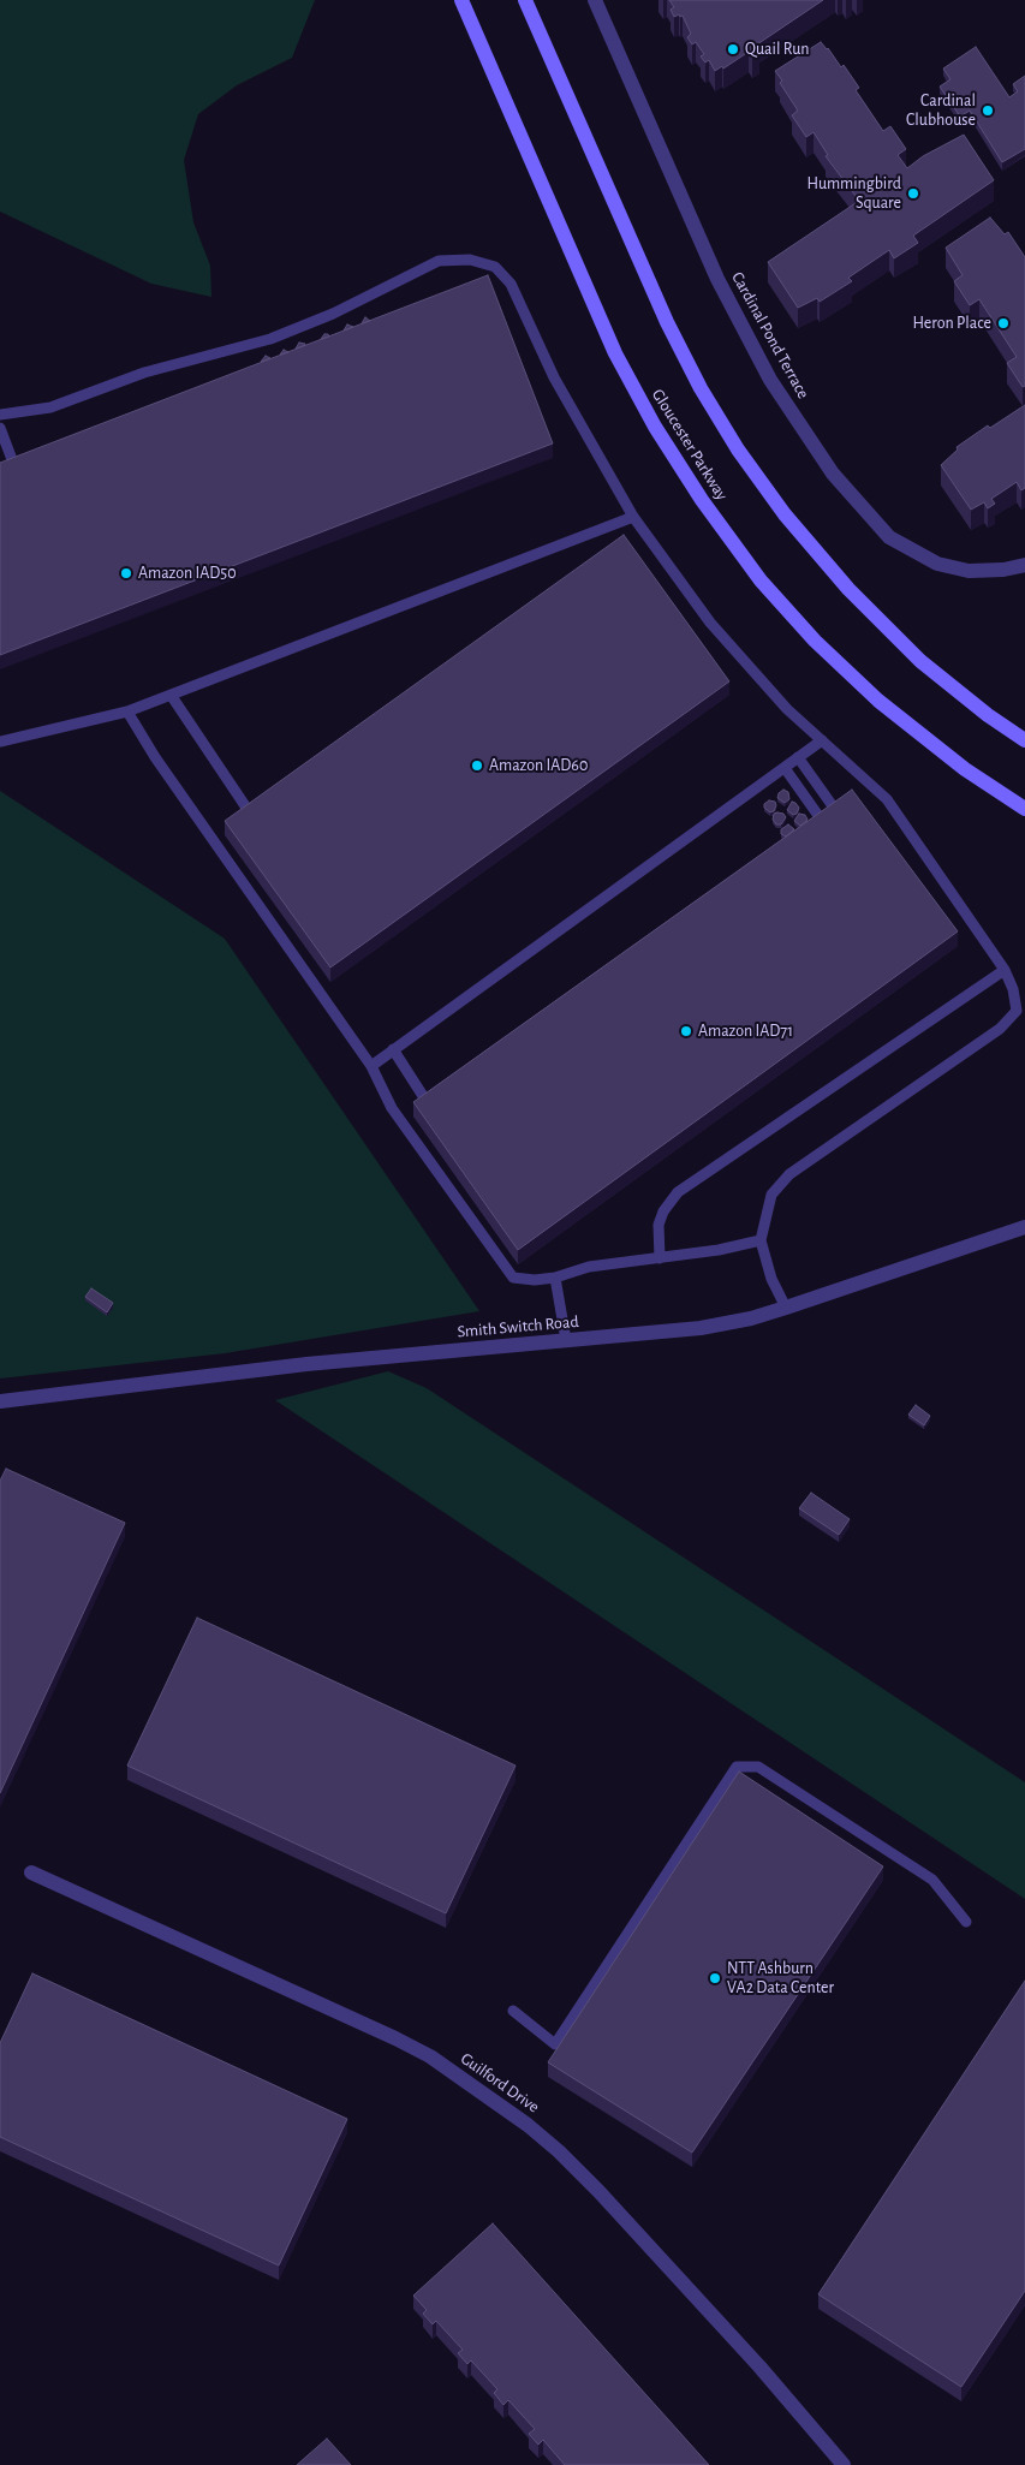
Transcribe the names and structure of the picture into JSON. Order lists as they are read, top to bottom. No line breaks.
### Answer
{"streets":{"main road":["Gloucester Parkway"],"street":["Cardinal Pond Terrace","Smith Switch Road","Guilford Drive"]},"places":["Quail Run","Cardinal Clubhouse","Hummingbird Square","Heron Place","Amazon IAD50","Amazon IAD60","Amazon IAD71","NTT Ashburn VA2 Data Center"]}
